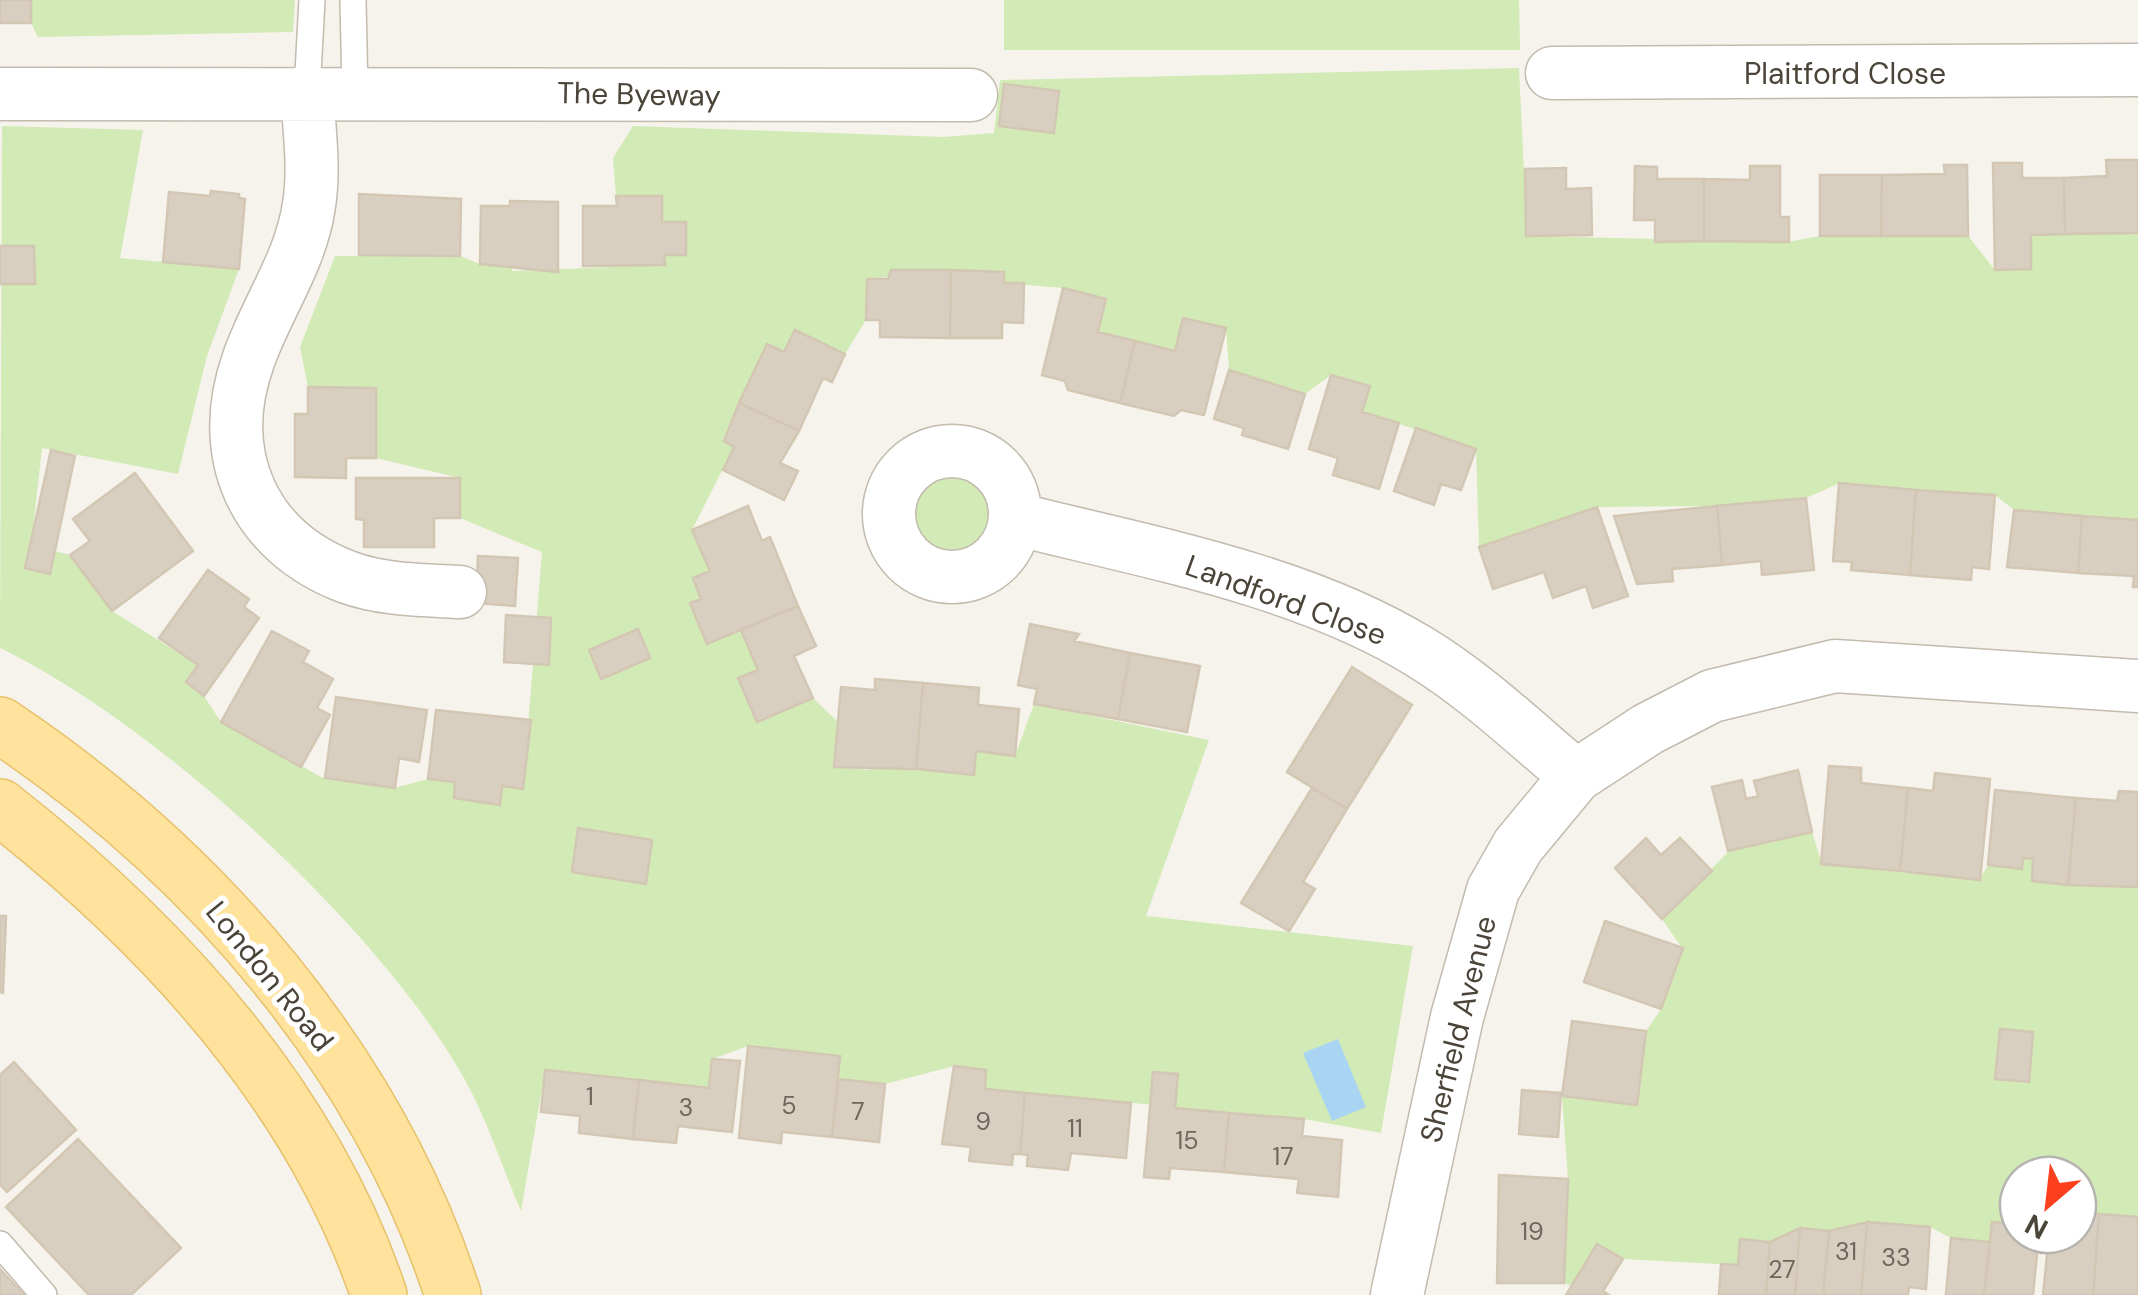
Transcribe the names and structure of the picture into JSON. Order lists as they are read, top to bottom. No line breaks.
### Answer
{"streets":{"main road":["London Road"],"street":["Plaitford Close","The Byeway","Landford Close","Sherfield Avenue"]},"crossings":[["Landford Close","Sherfield Avenue"]],"house_numbers":["1","5","3","7","9","11","15","17","19","31","33","27"],"north":"bottom left"}
